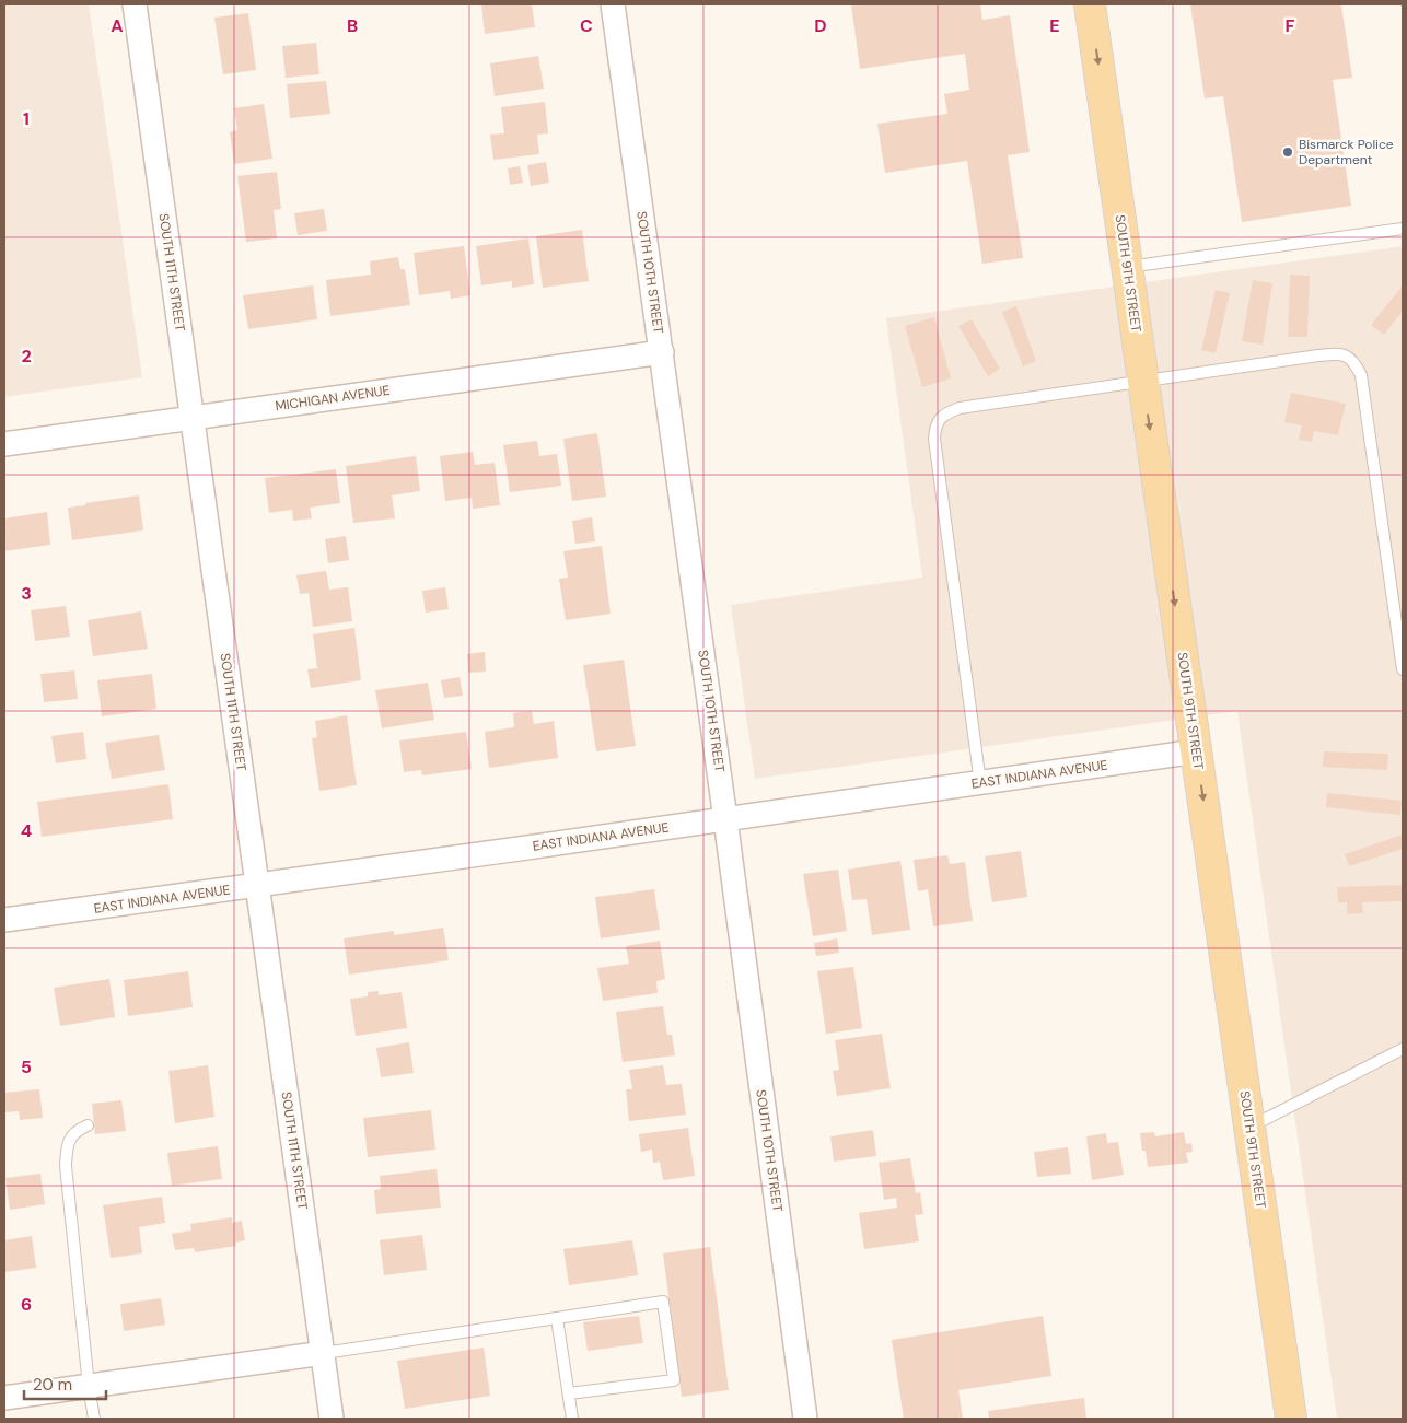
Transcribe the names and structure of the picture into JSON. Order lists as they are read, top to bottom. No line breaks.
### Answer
{"streets":{"main road":["SOUTH 9TH STREET"],"street":["SOUTH 11TH STREET","SOUTH 10TH STREET","MICHIGAN AVENUE","EAST INDIANA AVENUE"]},"crossings":[["SOUTH 11TH STREET","MICHIGAN AVENUE"],["SOUTH 11TH STREET","EAST INDIANA AVENUE"],["SOUTH 10TH STREET","MICHIGAN AVENUE"],["SOUTH 10TH STREET","EAST INDIANA AVENUE"],["SOUTH 9TH STREET","EAST INDIANA AVENUE"]],"one_way":["SOUTH 9TH STREET"],"places":["Bismarck Police Department"],"scale_bar":"20 m","grid":{"columns":["A","B","C","D","E","F"],"rows":["1","2","3","4","5","6"]}}
